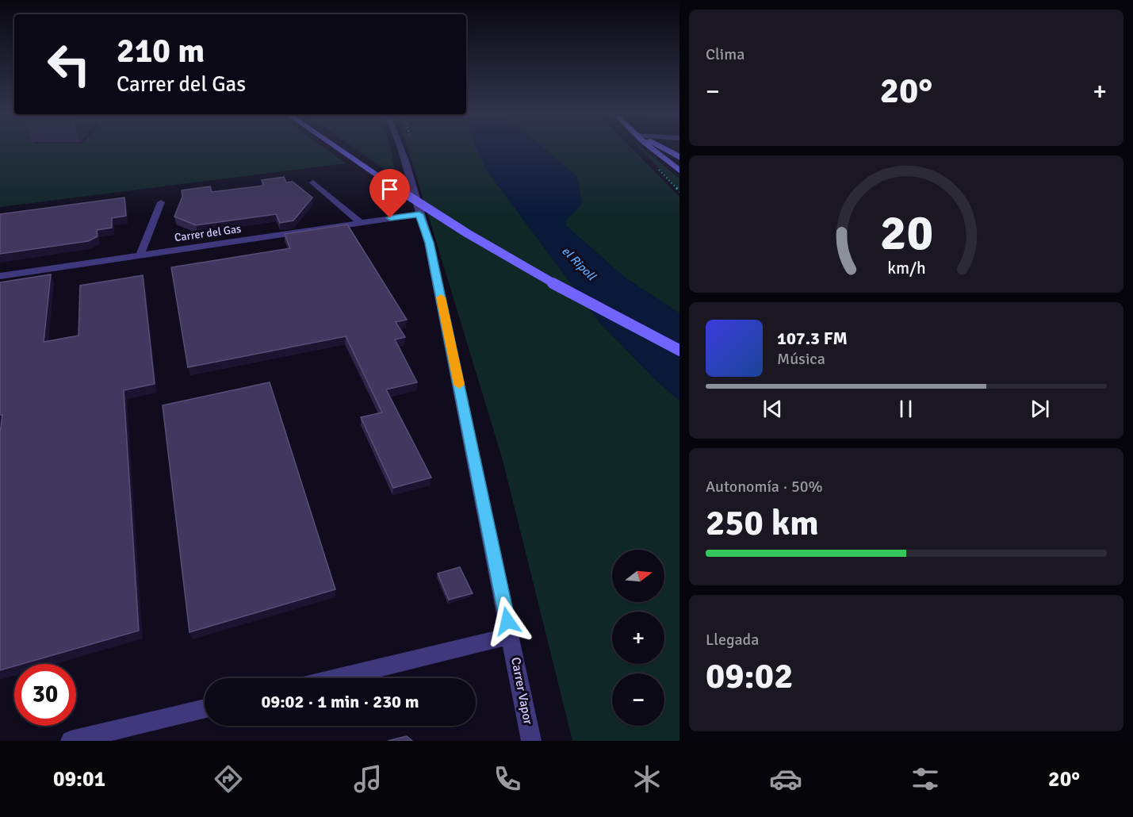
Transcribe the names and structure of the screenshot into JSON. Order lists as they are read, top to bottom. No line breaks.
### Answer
{"streets":{"street":["Carrer del Gas","Carrer Vapor"]},"crossings":[["Carrer del Gas","Carrer Vapor"]],"water":["el Ripoll"],"north":"right","page":{"tile":["Clima",["Autonomía · 50%","250 km"],["Llegada","09:02"]],"turn":["210 m","Carrer del Gas"],"heat":["−","20°","+"],"song":["107.3 FM","Música"],"map_buttons":["+","−"],"limit":"30","trip":"09:02 · 1 min · 230 m","tabs":["09:01","20°"],"gauge":["20","km/h"]}}
